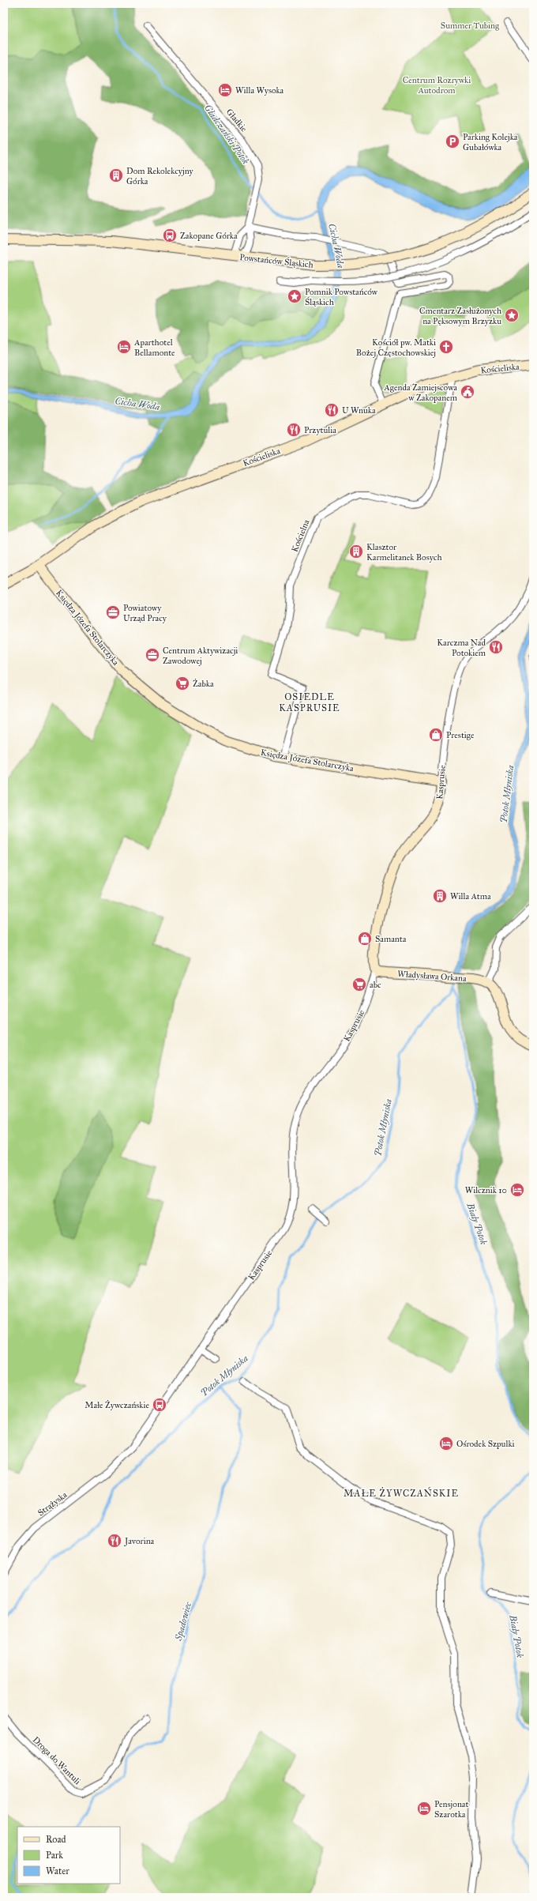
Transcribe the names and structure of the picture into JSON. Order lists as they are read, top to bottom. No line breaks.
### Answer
{"streets":{"street":["Gładkie","Powstańców Śląskich","Kościeliska","Kościelna","Księdza Józefa Stolarczyka","Kasprusie","Władysława Orkana","Strążyska","Droga do Wantuli"]},"crossings":[["Gładkie","Powstańców Śląskich"],["Kościeliska","Kościelna"],["Kościeliska","Księdza Józefa Stolarczyka"],["Kościelna","Księdza Józefa Stolarczyka"],["Księdza Józefa Stolarczyka","Kasprusie"],["Kasprusie","Władysława Orkana"],["Kasprusie","Strążyska"]],"districts":["OSIEDLE KASPRUSIE","MAŁE ŻYWCZAŃSKIE"],"water":["Gładczański Potok","Cicha Woda","Potok Młyniska","Biały Potok","Spadowiec"],"parks":["Summer Tubing","Centrum Rozrywki Autodrom"],"places":{"hotel":["Willa Wysoka","Aparthotel Bellamonte","Wilcznik 10","Ośrodek Szpulki","Pensjonat Szarotka"],"parking":["Parking Kolejka Gubałówka"],"building":["Dom Rekolekcyjny Górka","Klasztor Karmelitanek Bosych","Willa Atma"],"bus stop":["Zakopane Górka","Małe Żywczańskie"],"place":["Pomnik Powstańców Śląskich","Cmentarz Zasłużonych na Pęksowym Brzyzku"],"church":["Kościół pw. Matki Bożej Częstochowskiej"],"public building":["Agenda Zamiejscowa w Zakopanem"],"restaurant":["U Wnuka","Przytulia","Karczma Nad Potokiem","Javorina"],"office":["Powiatowy Urząd Pracy","Centrum Aktywizacji Zawodowej"],"supermarket":["Żabka","abc"],"shop":["Prestige","Samanta"]},"legend":["Road","Park","Water"]}
